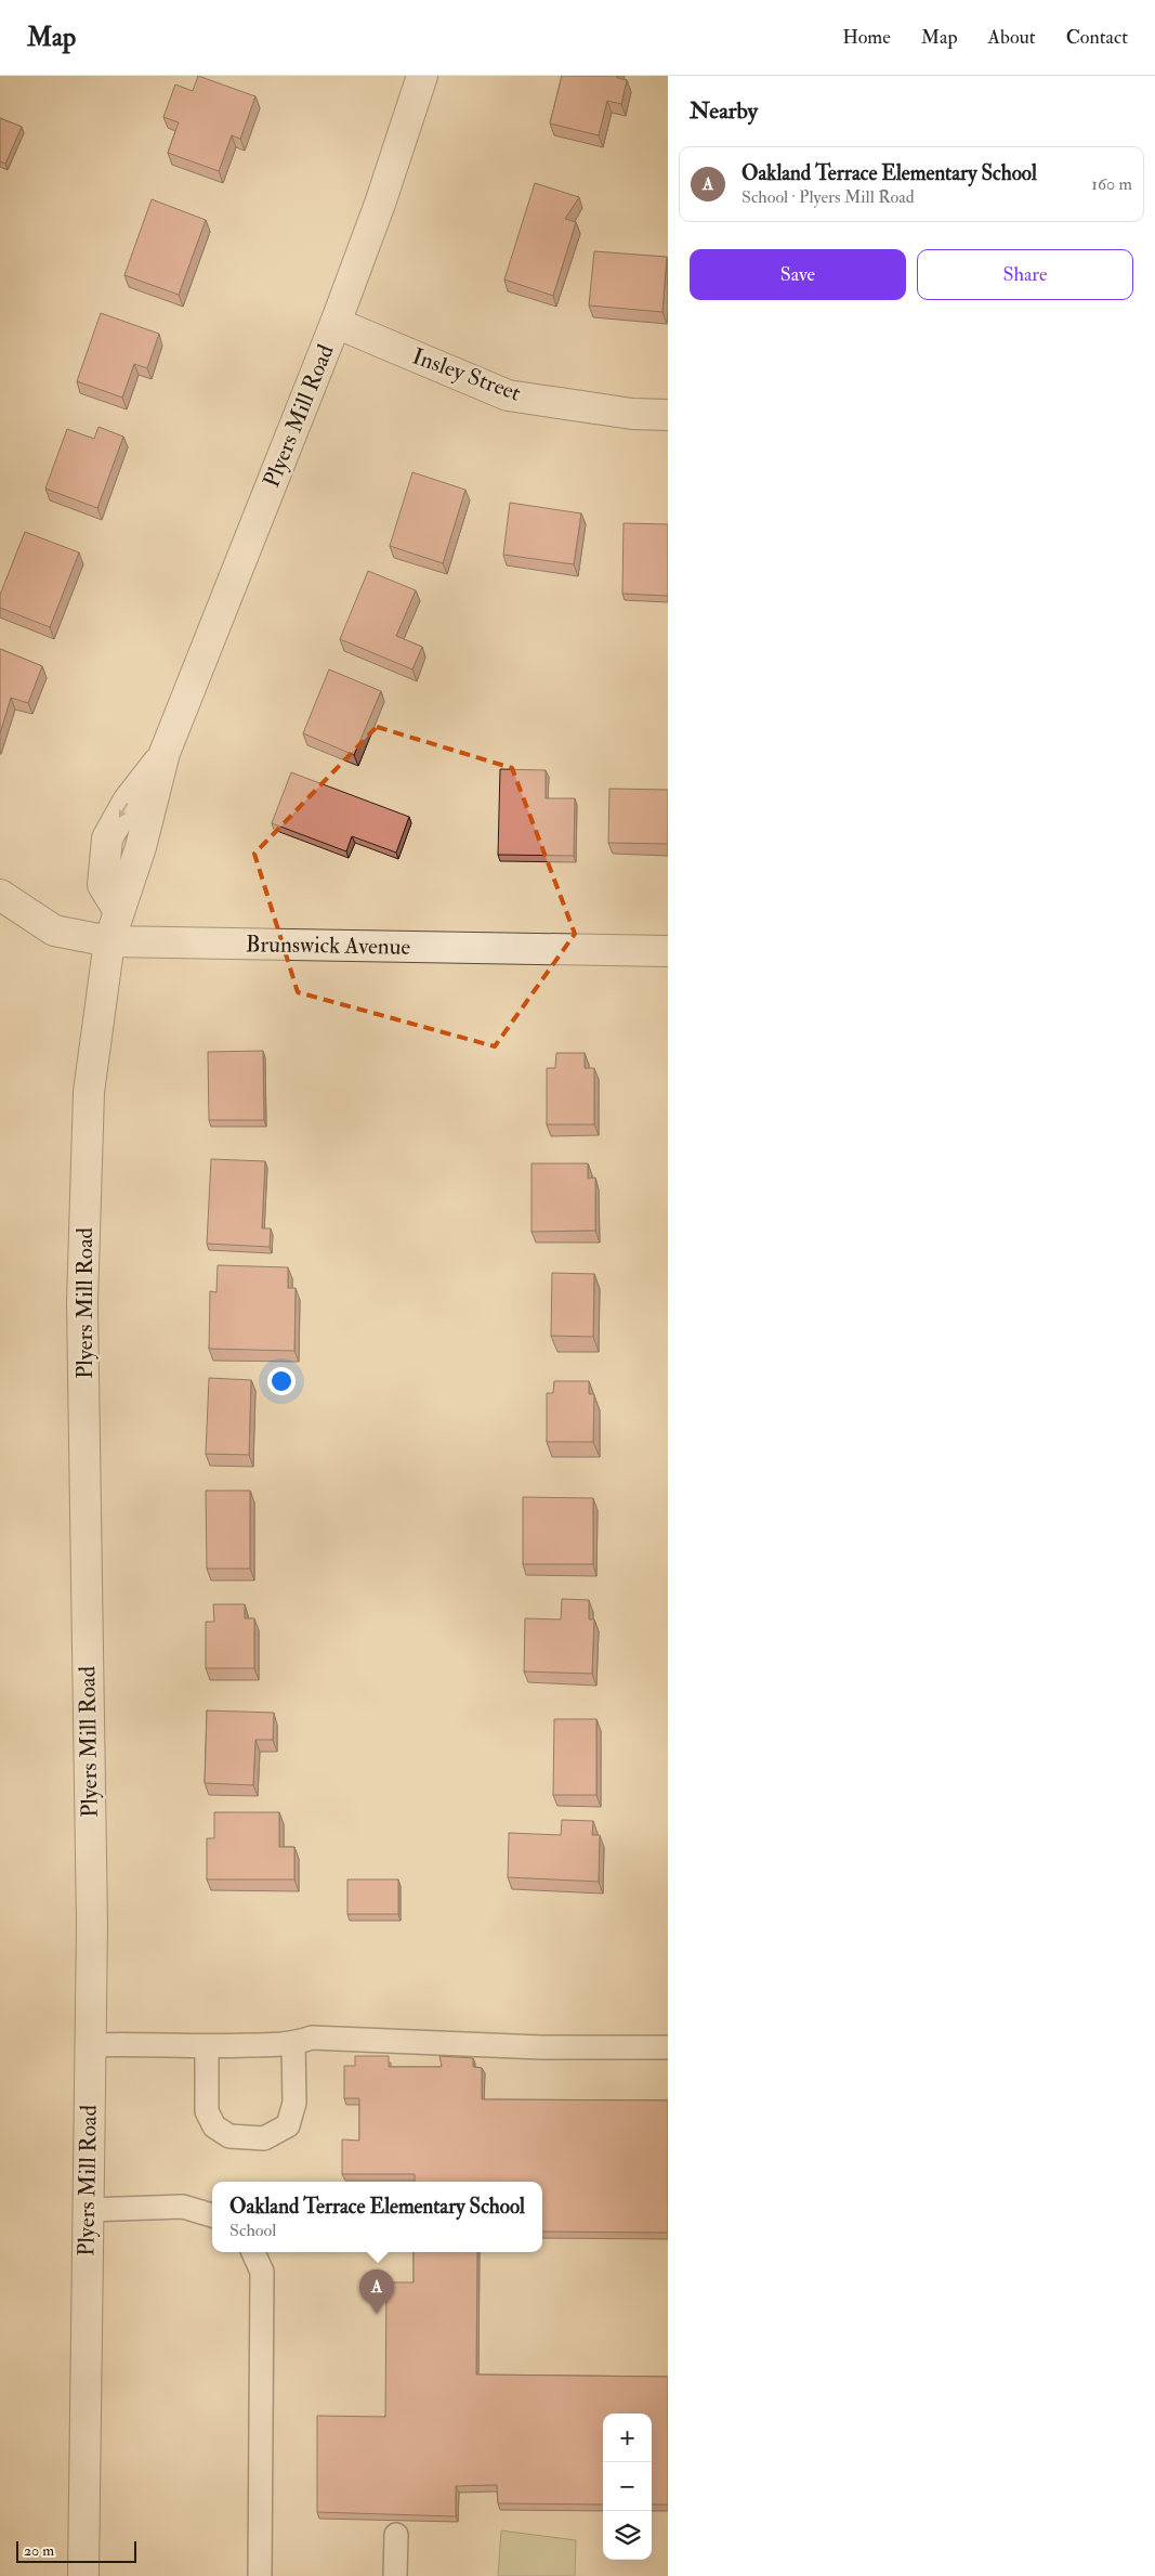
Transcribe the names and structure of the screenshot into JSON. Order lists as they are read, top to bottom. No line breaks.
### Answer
{"streets":{"street":["Insley Street","Plyers Mill Road","Brunswick Avenue"]},"crossings":[["Insley Street","Plyers Mill Road"],["Plyers Mill Road","Brunswick Avenue"]],"scale_bar":"20 m","page":{"header":"Map","nav":["Home","Map","About","Contact"],"heading":"Nearby","list":[{"mark":"A","name":"Oakland Terrace Elementary School","note":"School · Plyers Mill Road","value":"160 m"}],"buttons":["Save","Share"],"popup":["Oakland Terrace Elementary School","School"],"pins":"A","map_buttons":["+","−"],"scale":"20 m"}}
